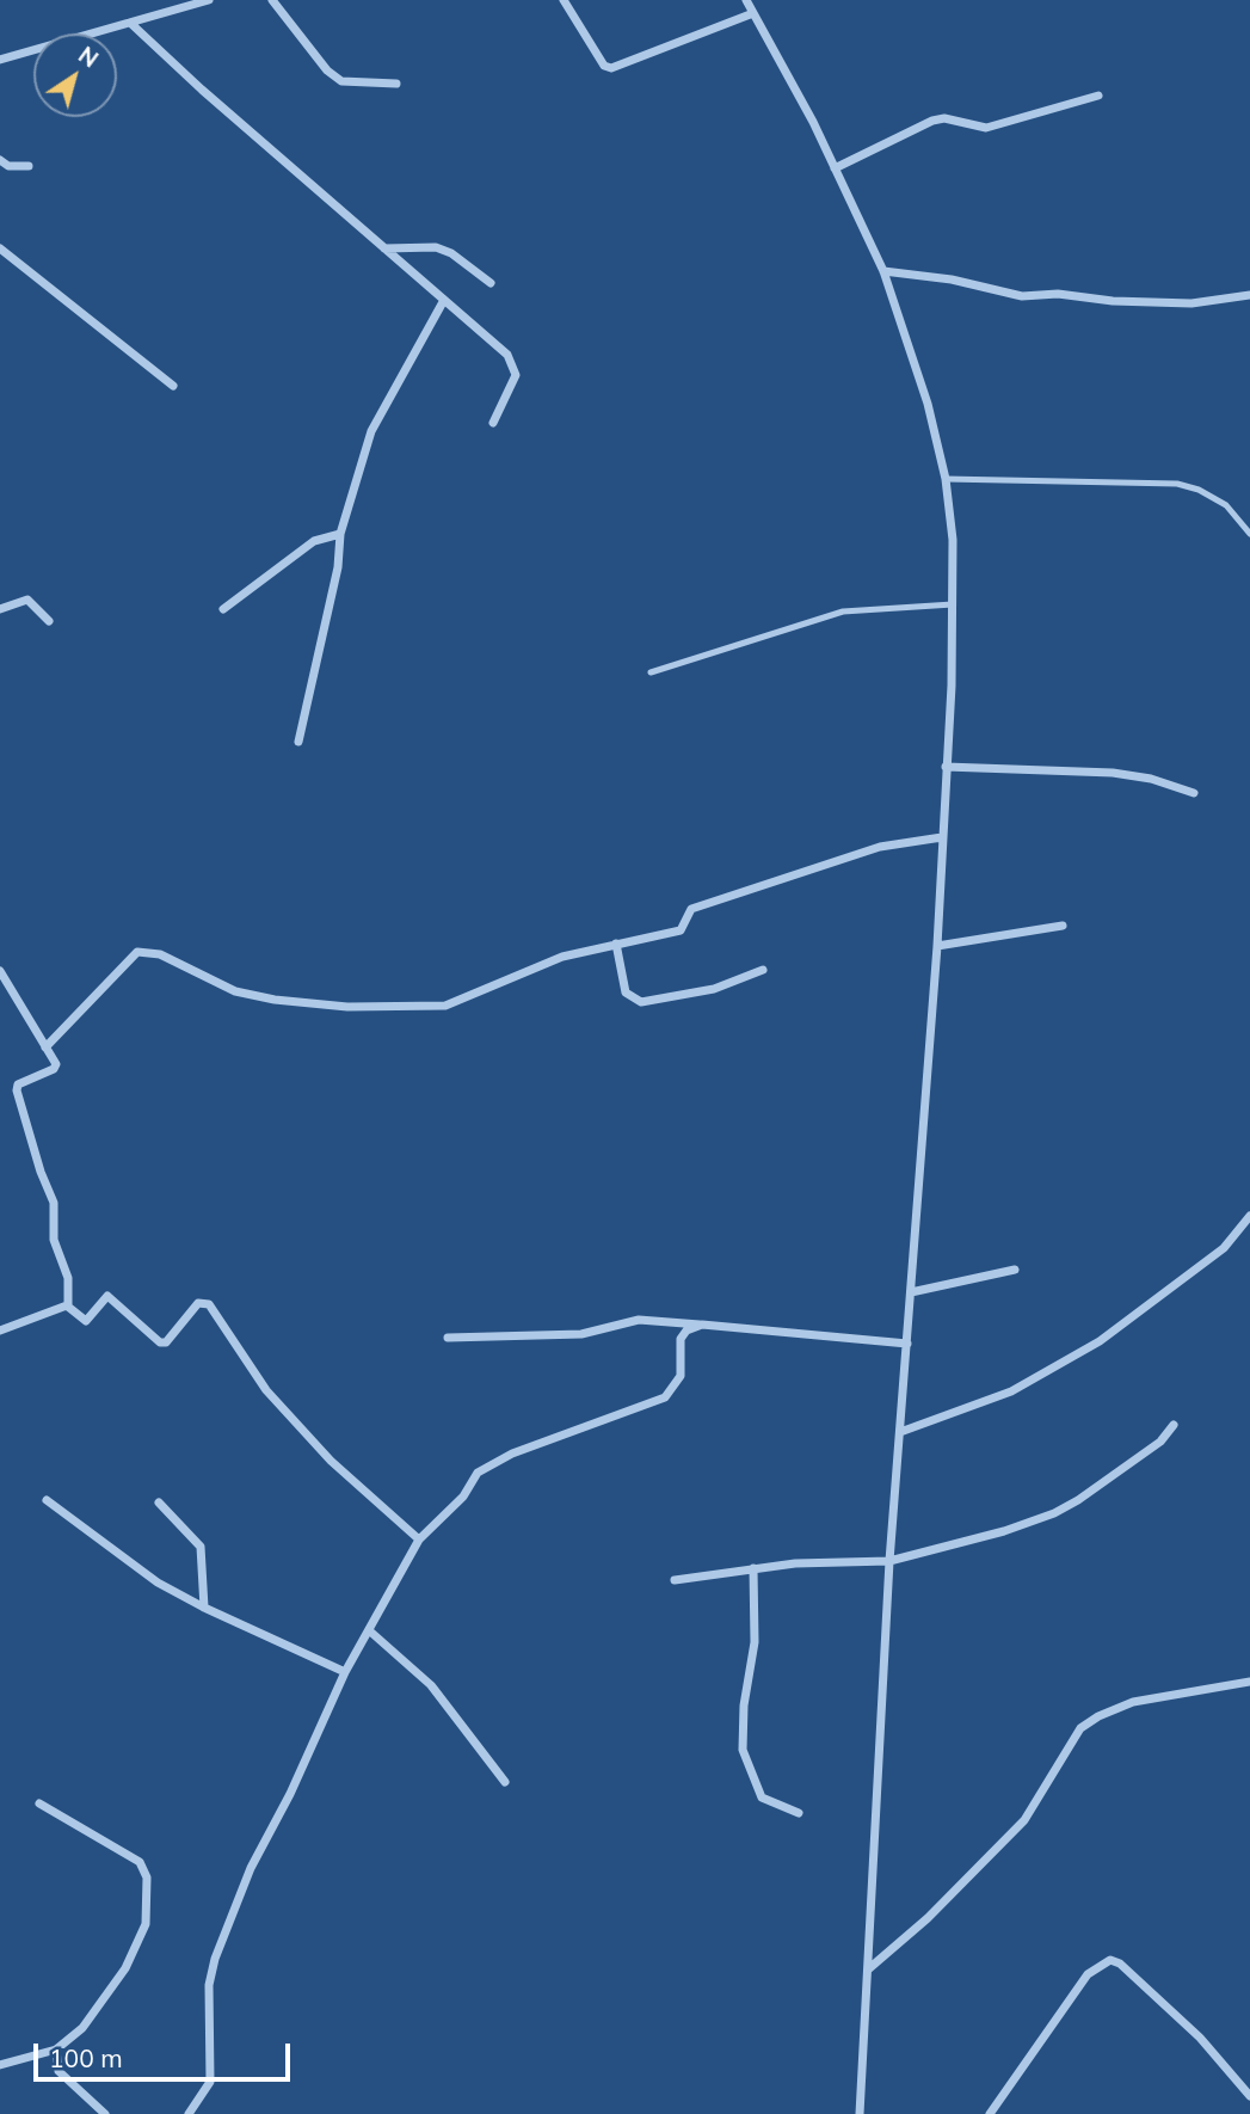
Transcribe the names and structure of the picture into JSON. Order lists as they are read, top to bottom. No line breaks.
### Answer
{"scale_bar":"100 m","north":"top right"}
